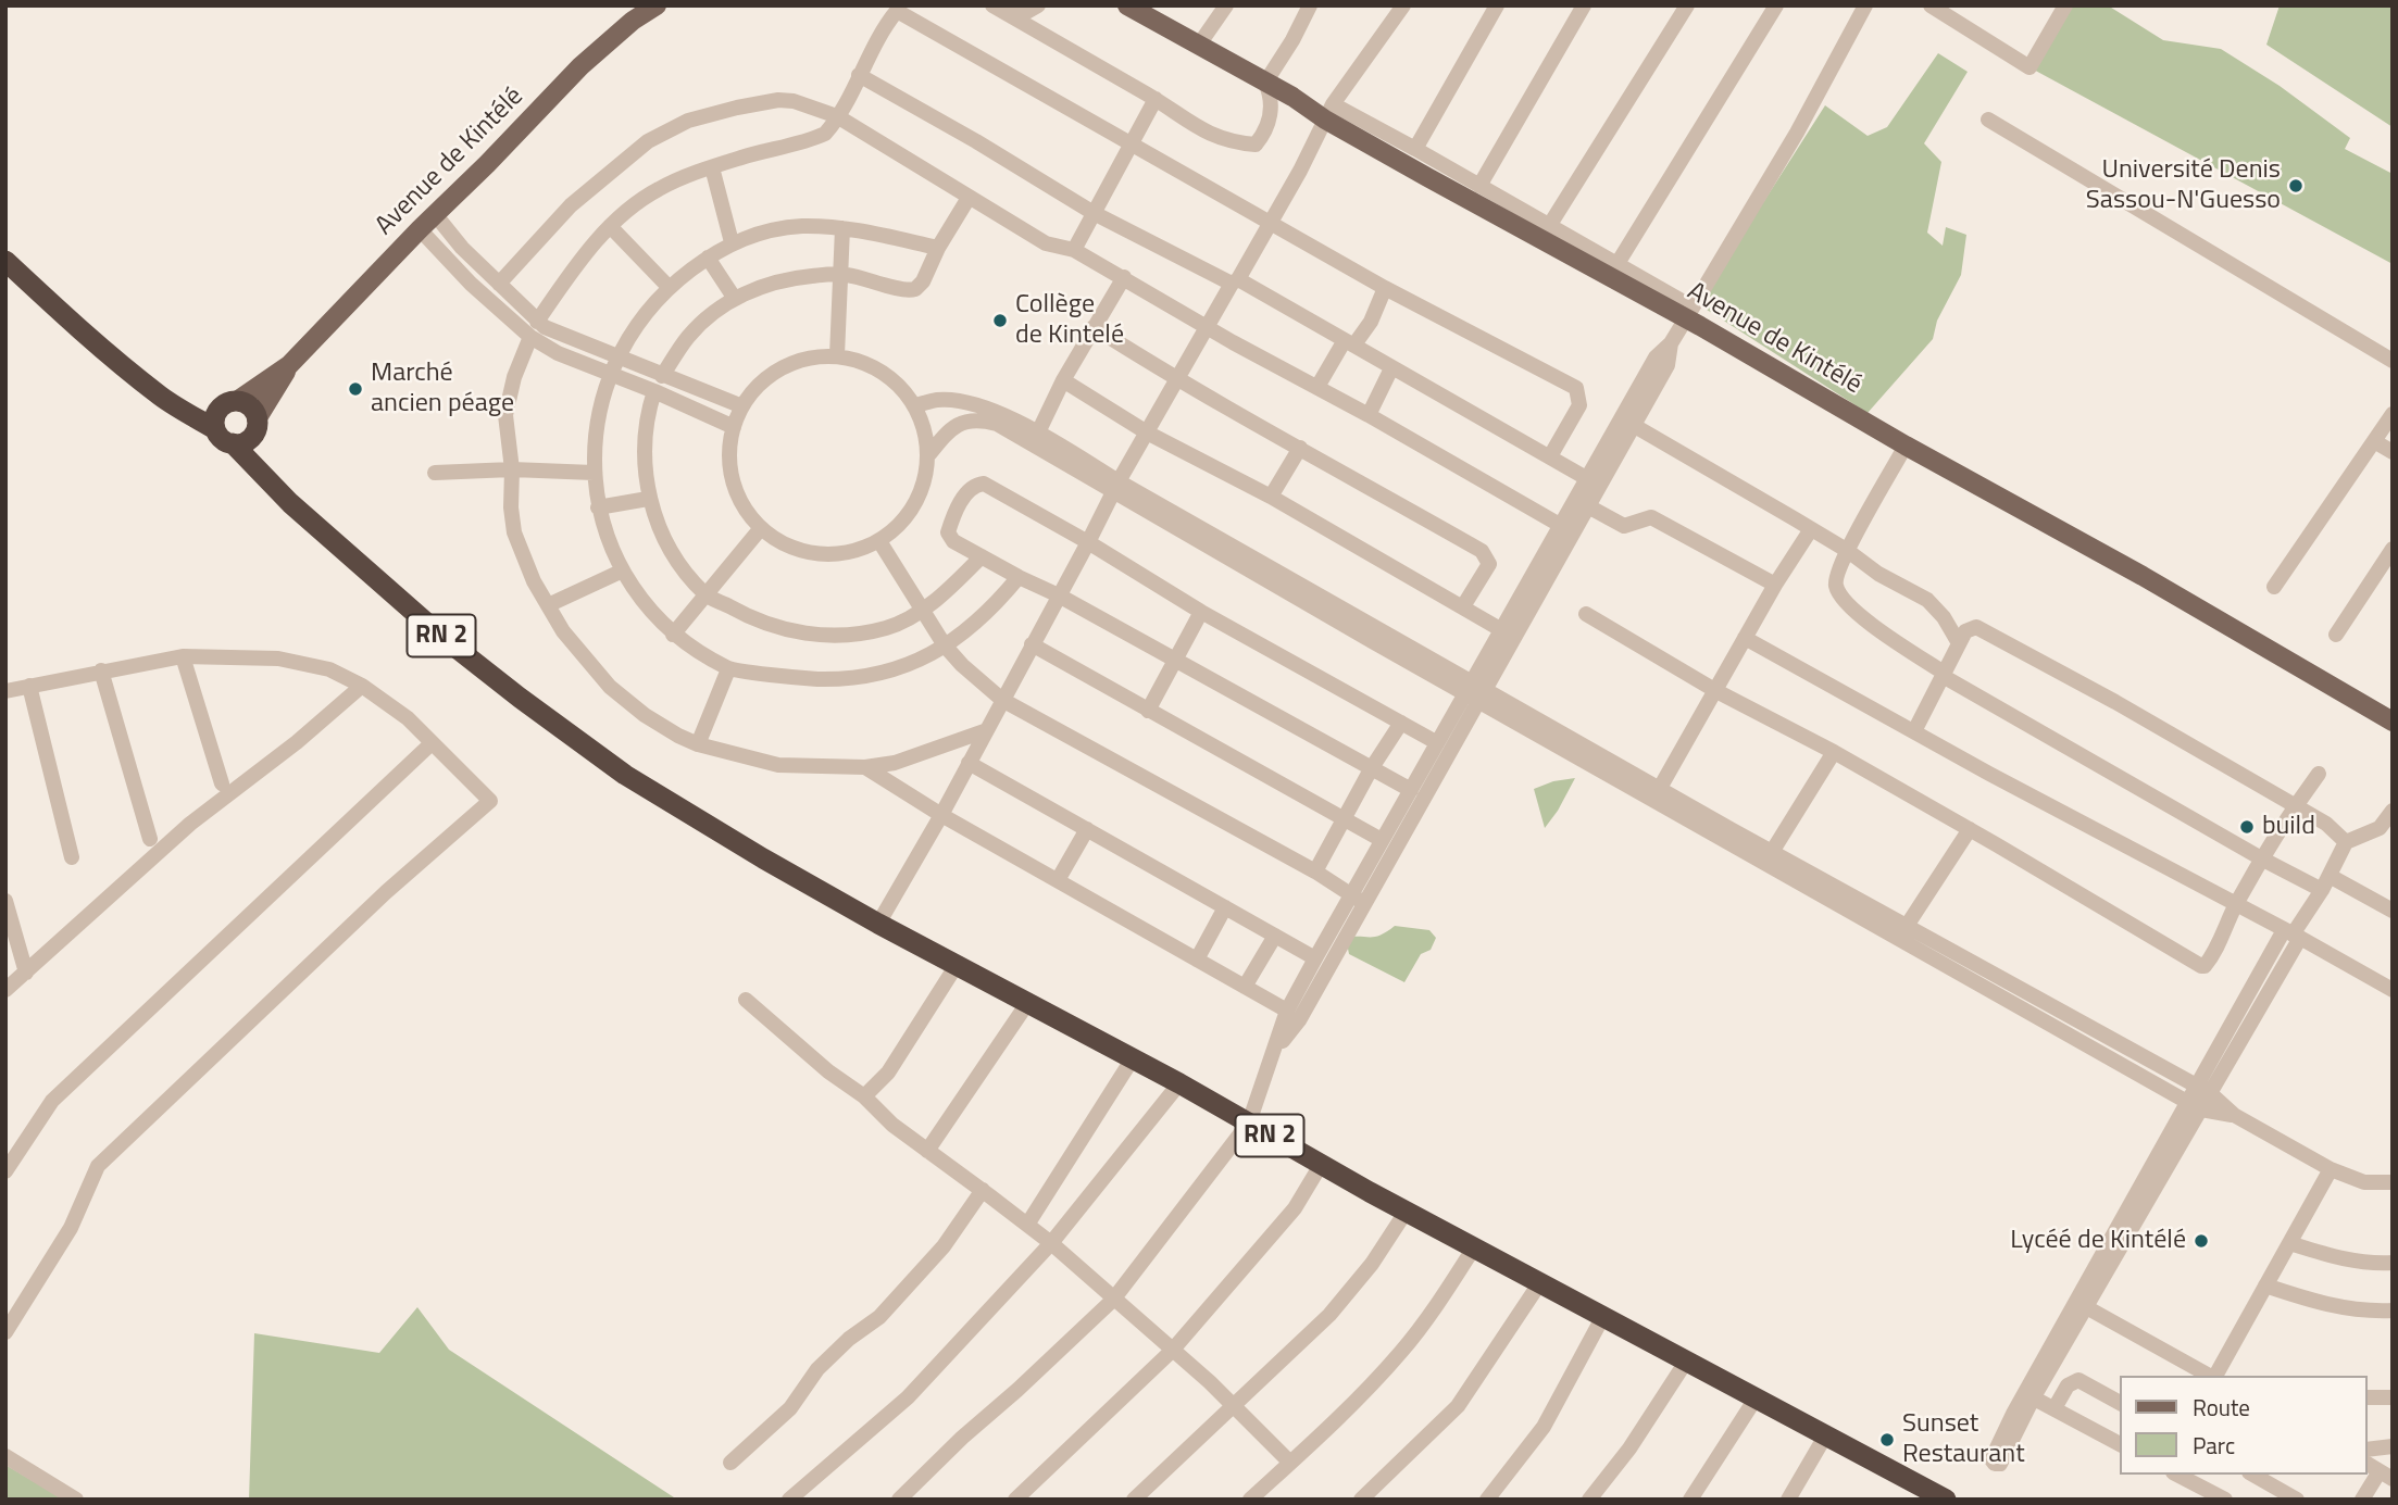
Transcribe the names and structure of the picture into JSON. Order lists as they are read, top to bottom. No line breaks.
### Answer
{"streets":{"highway":["RN 2"],"main road":["Avenue de Kintélé"]},"crossings":[["Avenue de Kintélé","RN 2"]],"places":["Université Denis Sassou-N'Guesso","Collège de Kintelé","Marché ancien péage","build","Lycéé de Kintélé","Sunset Restaurant"],"legend":["Route","Parc"]}
